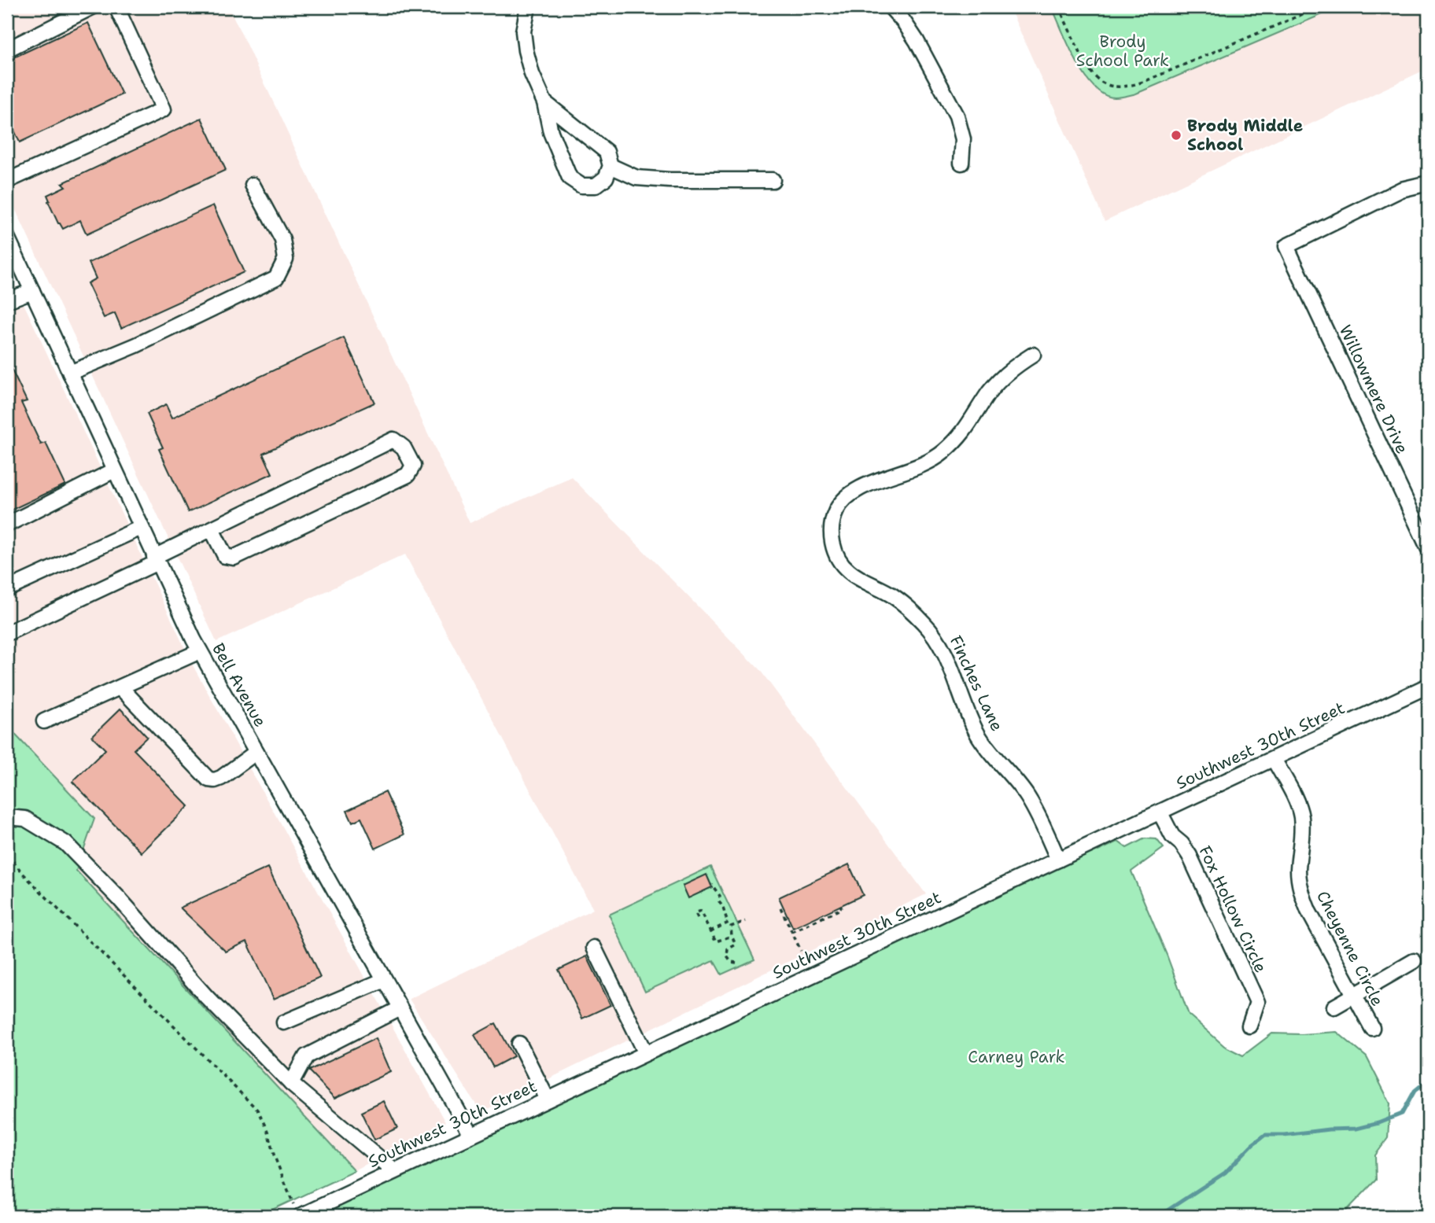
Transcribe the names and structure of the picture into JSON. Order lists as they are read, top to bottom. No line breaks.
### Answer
{"streets":{"street":["Willowmere Drive","Finches Lane","Bell Avenue","Southwest 30th Street","Fox Hollow Circle","Cheyenne Circle"]},"crossings":[["Finches Lane","Southwest 30th Street"],["Bell Avenue","Southwest 30th Street"],["Southwest 30th Street","Fox Hollow Circle"],["Southwest 30th Street","Cheyenne Circle"]],"parks":["Brody School Park","Carney Park"],"places":["Brody Middle School"]}
